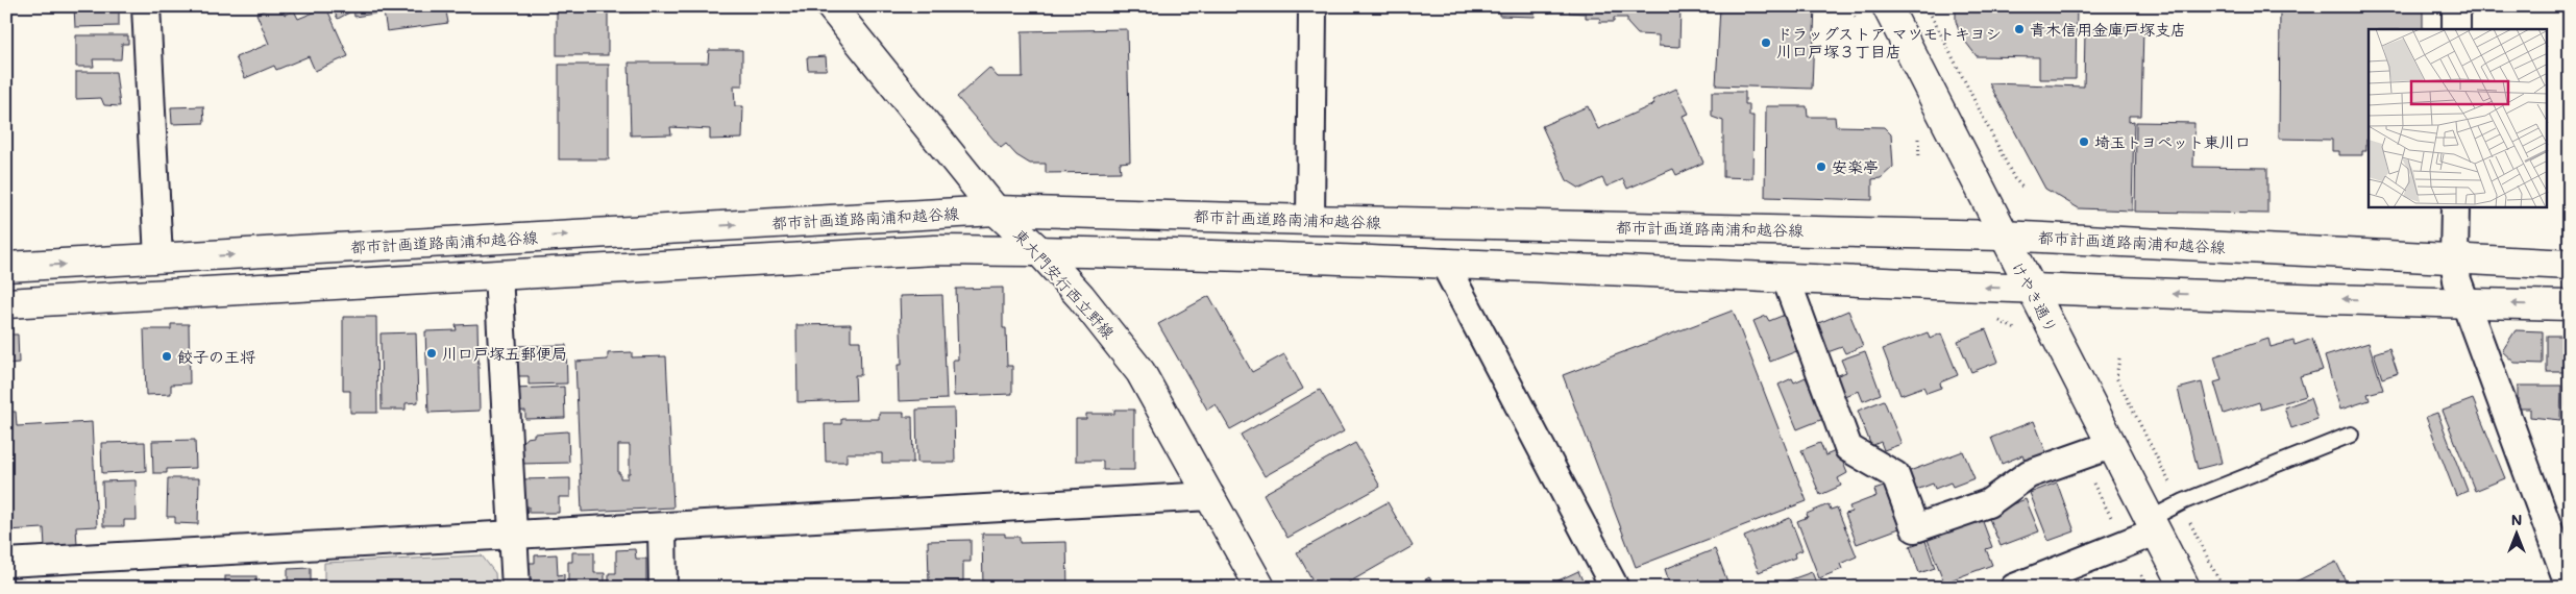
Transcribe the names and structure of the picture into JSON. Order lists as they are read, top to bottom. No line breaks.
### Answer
{"streets":{"street":["都市計画道路南浦和越谷線","東大門安行西立野線","けやき通り"]},"crossings":[["都市計画道路南浦和越谷線","東大門安行西立野線"],["都市計画道路南浦和越谷線","けやき通り"]],"places":["青木信用金庫戸塚支店","ドラッグストア マツモトキヨシ 川口戸塚３丁目店","埼玉トヨペット東川口","安楽亭","川口戸塚五郵便局","餃子の王将"],"north":"top"}
